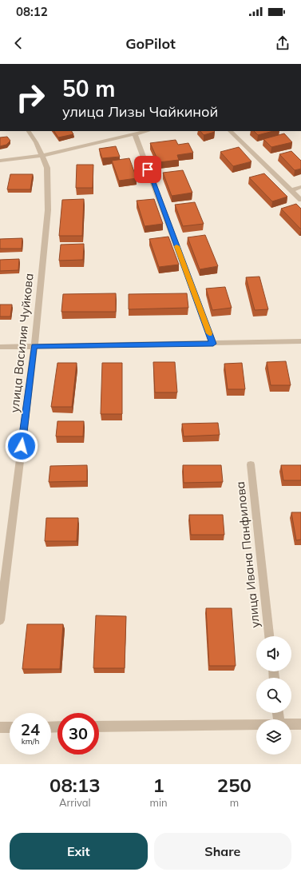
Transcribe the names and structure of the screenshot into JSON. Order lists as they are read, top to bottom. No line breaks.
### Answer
{"streets":{"street":["улица Василия Чуйкова","улица Ивана Панфилова"]},"page":{"status":"08:12","header":"GoPilot","turn":["50 m","улица Лизы Чайкиной"],"speed":"24 km/h","limit":"30","eta":["08:13","Arrival","1","min","250","m"],"buttons":["Exit","Share"]}}
